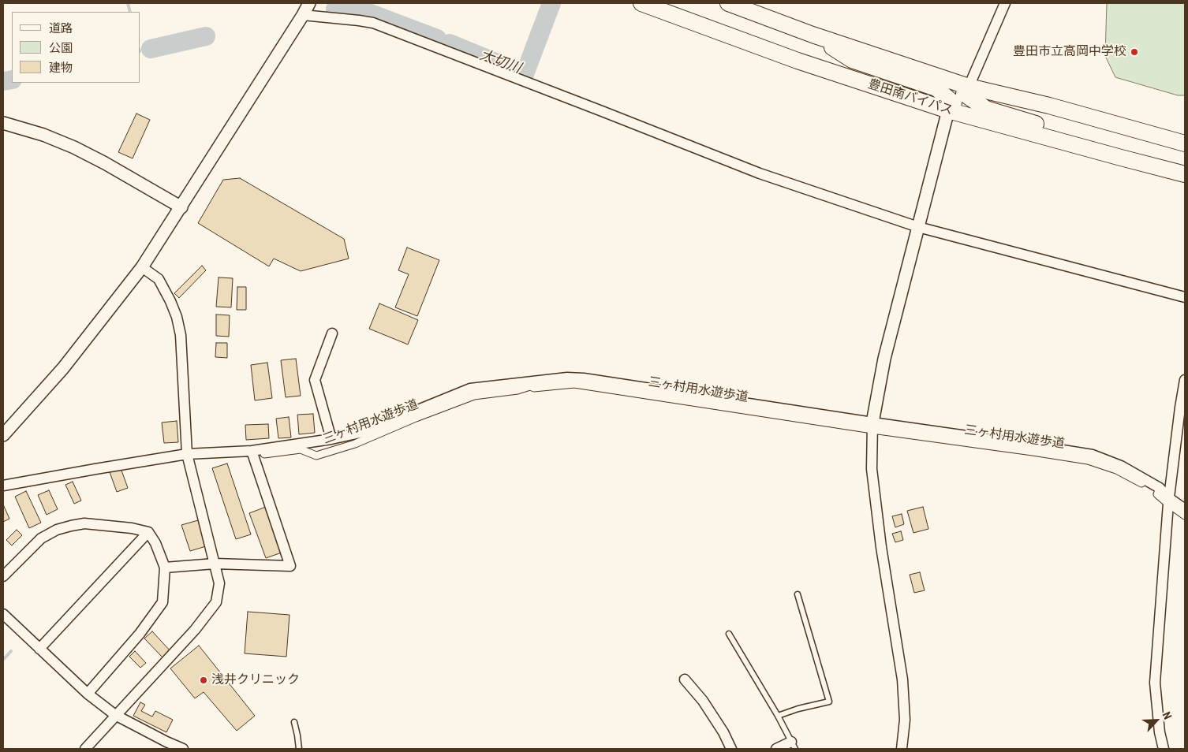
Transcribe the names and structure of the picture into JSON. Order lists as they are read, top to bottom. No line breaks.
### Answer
{"streets":{"highway":["豊田南バイパス"],"street":["三ヶ村用水遊歩道"]},"water":["大切川"],"places":["豊田市立高岡中学校","浅井クリニック"],"legend":["道路","公園","建物"],"north":"top right"}
